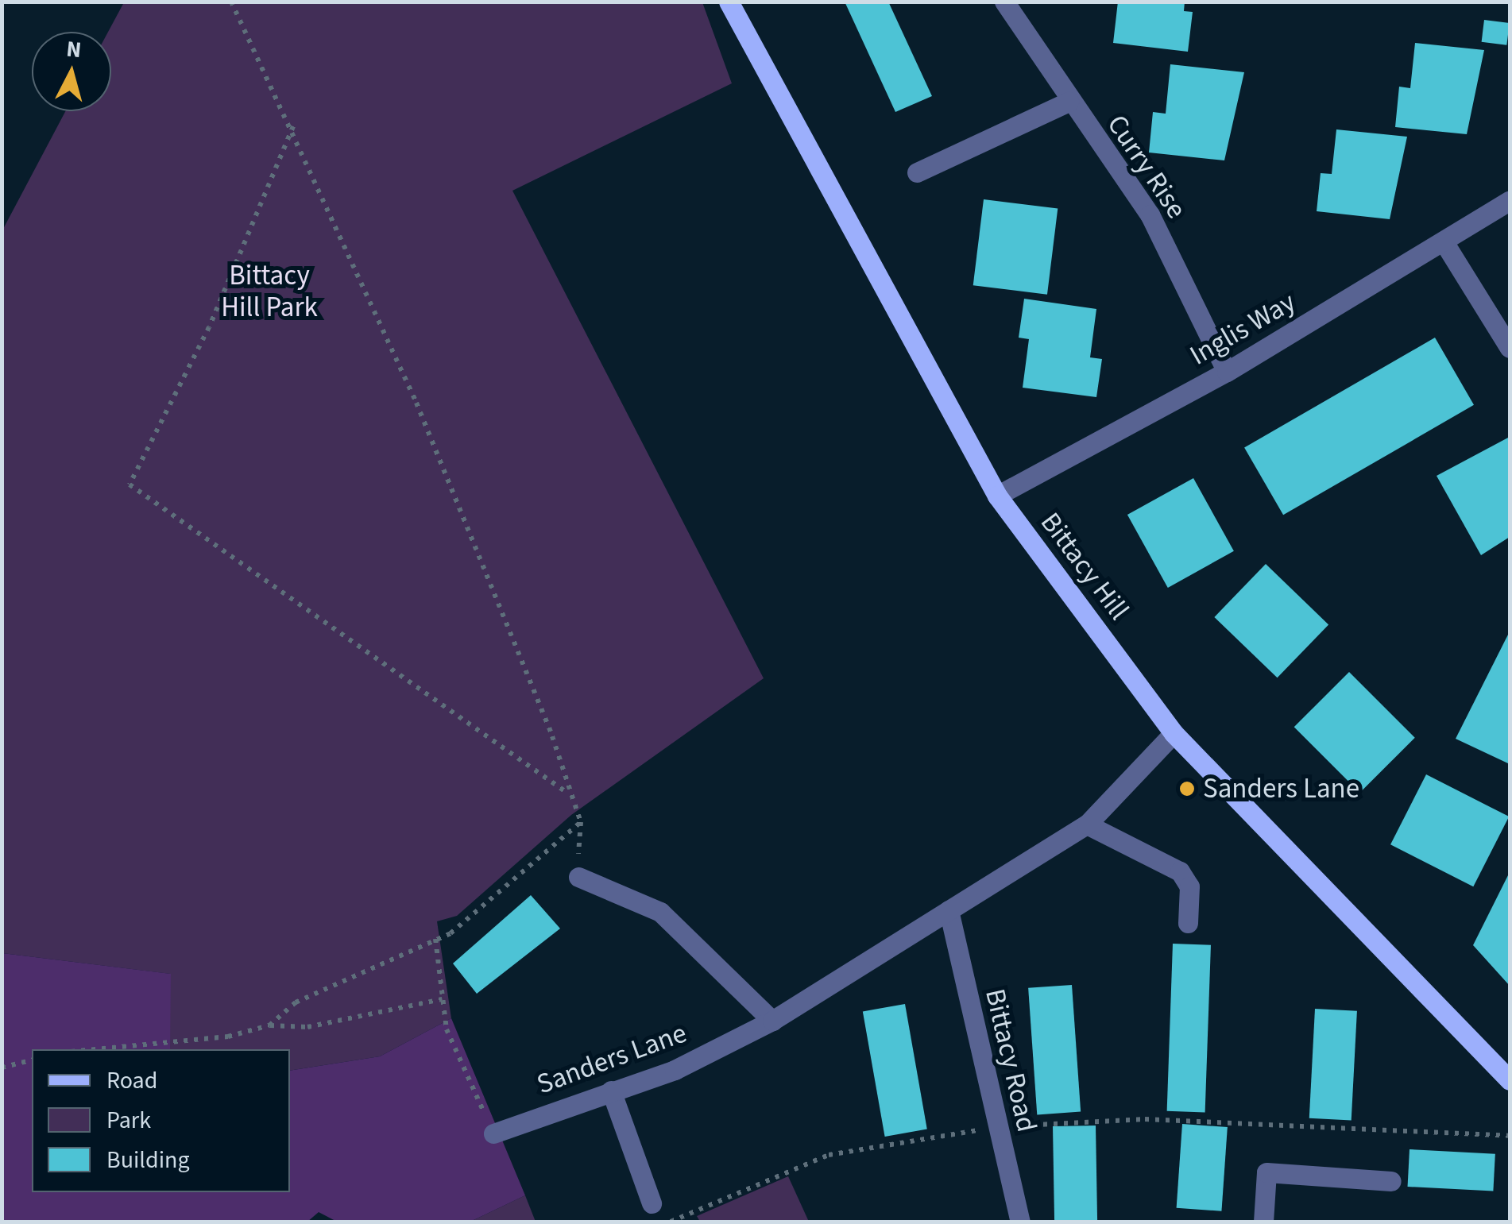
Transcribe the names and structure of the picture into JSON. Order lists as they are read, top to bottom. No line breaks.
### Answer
{"streets":{"main road":["Bittacy Hill"],"street":["Curry Rise","Inglis Way","Sanders Lane","Bittacy Road"]},"crossings":[["Curry Rise","Inglis Way"],["Inglis Way","Bittacy Hill"],["Bittacy Hill","Sanders Lane"],["Sanders Lane","Bittacy Road"]],"parks":["Bittacy Hill Park"],"places":["Sanders Lane"],"legend":["Road","Park","Building"],"north":"top"}
